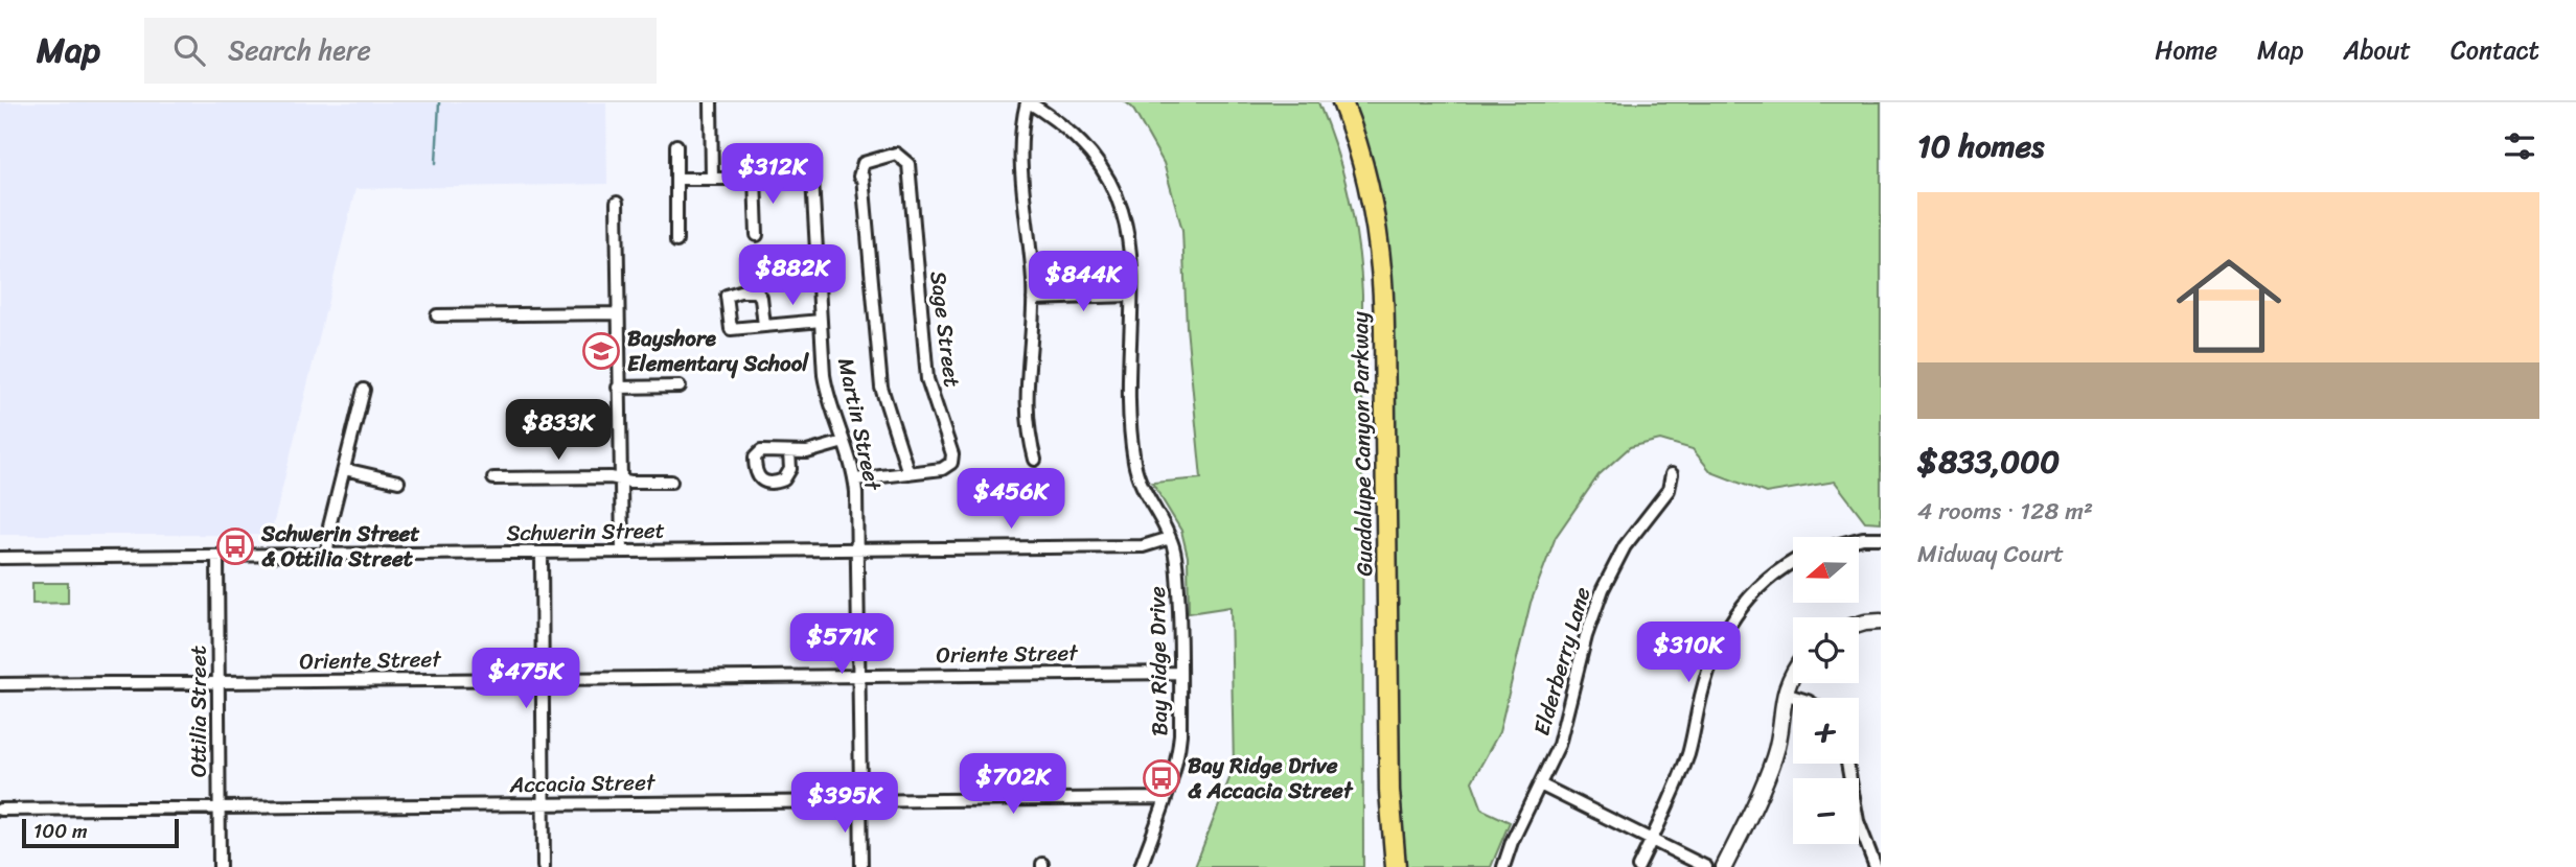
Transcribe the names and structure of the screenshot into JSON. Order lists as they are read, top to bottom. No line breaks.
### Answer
{"streets":{"main road":["Guadalupe Canyon Parkway"],"street":["Sage Street","Martin Street","Schwerin Street","Oriente Street","Bay Ridge Drive","Elderberry Lane","Ottilia Street","Accacia Street"]},"crossings":[["Sage Street","Martin Street"],["Martin Street","Schwerin Street"],["Martin Street","Oriente Street"],["Martin Street","Accacia Street"],["Schwerin Street","Bay Ridge Drive"],["Schwerin Street","Ottilia Street"],["Oriente Street","Bay Ridge Drive"],["Oriente Street","Ottilia Street"],["Bay Ridge Drive","Accacia Street"],["Ottilia Street","Accacia Street"]],"places":{"school or university":["Bayshore Elementary School"],"bus stop":["Schwerin Street & Ottilia Street","Bay Ridge Drive & Accacia Street"]},"scale_bar":"100 m","north":"left","page":{"header":"Map","search":"Search here","nav":["Home","Map","About","Contact"],"heading":"10 homes","price":["$312K","$882K","$844K","$833K","$456K","$571K","$310K","$475K","$702K","$395K"],"list":[{"name":"$833,000","note":"4 rooms · 128 m² · Midway Court"}],"map_buttons":["+","−"],"scale":"100 m"}}
